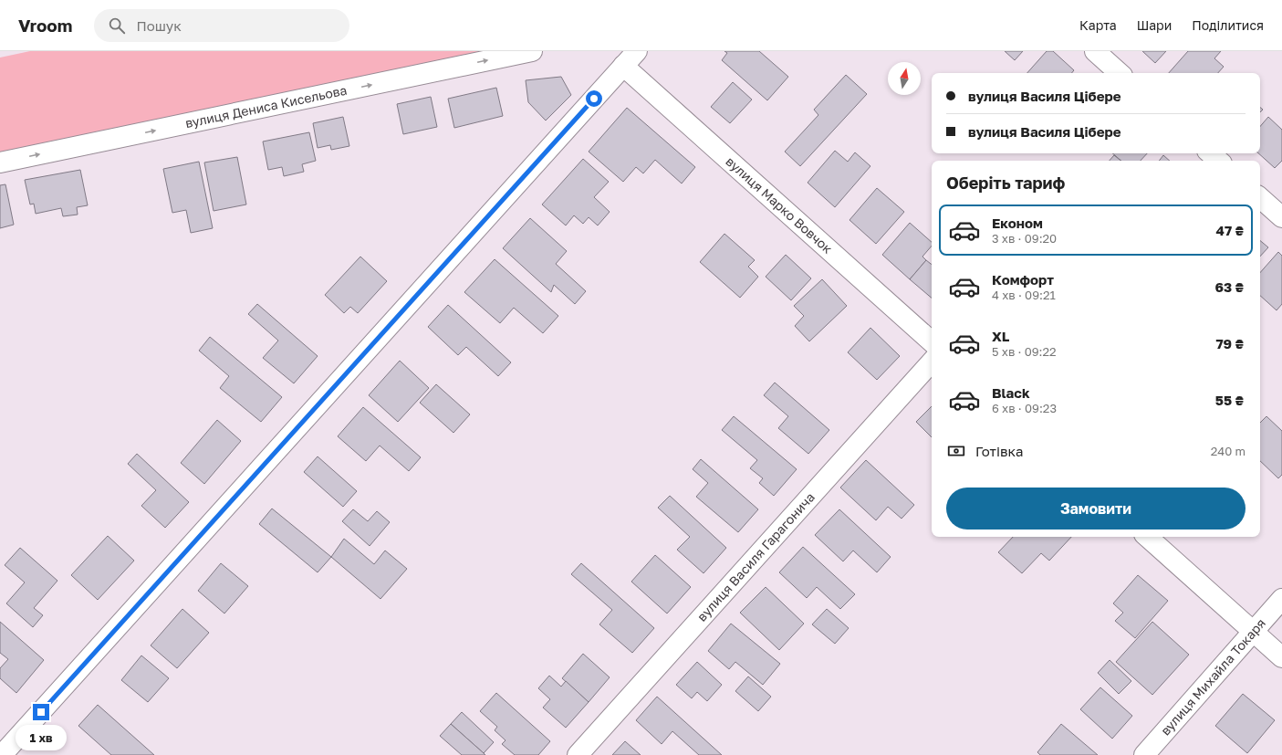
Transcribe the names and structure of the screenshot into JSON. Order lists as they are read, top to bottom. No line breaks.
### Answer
{"streets":{"street":["вулиця Дениса Кисельова","вулиця Марко Вовчок","вулиця Василя Гарагонича","вулиця Михайла Токаря"]},"one_way":["вулиця Дениса Кисельова"],"north":"top","page":{"header":"Vroom","search":"Пошук","nav":["Карта","Шари","Поділитися"],"banner":["вулиця Василя Цібере","вулиця Василя Цібере"],"heading":"Оберіть тариф","list":[{"name":"Економ","note":"3 хв · 09:20","value":"47 ₴"},{"name":"Комфорт","note":"4 хв · 09:21","value":"63 ₴"},{"name":"XL","note":"5 хв · 09:22","value":"79 ₴"},{"name":"Black","note":"6 хв · 09:23","value":"55 ₴"}],"pay":["Готівка","240 m"],"buttons":"Замовити","bubble":"1 хв"}}
